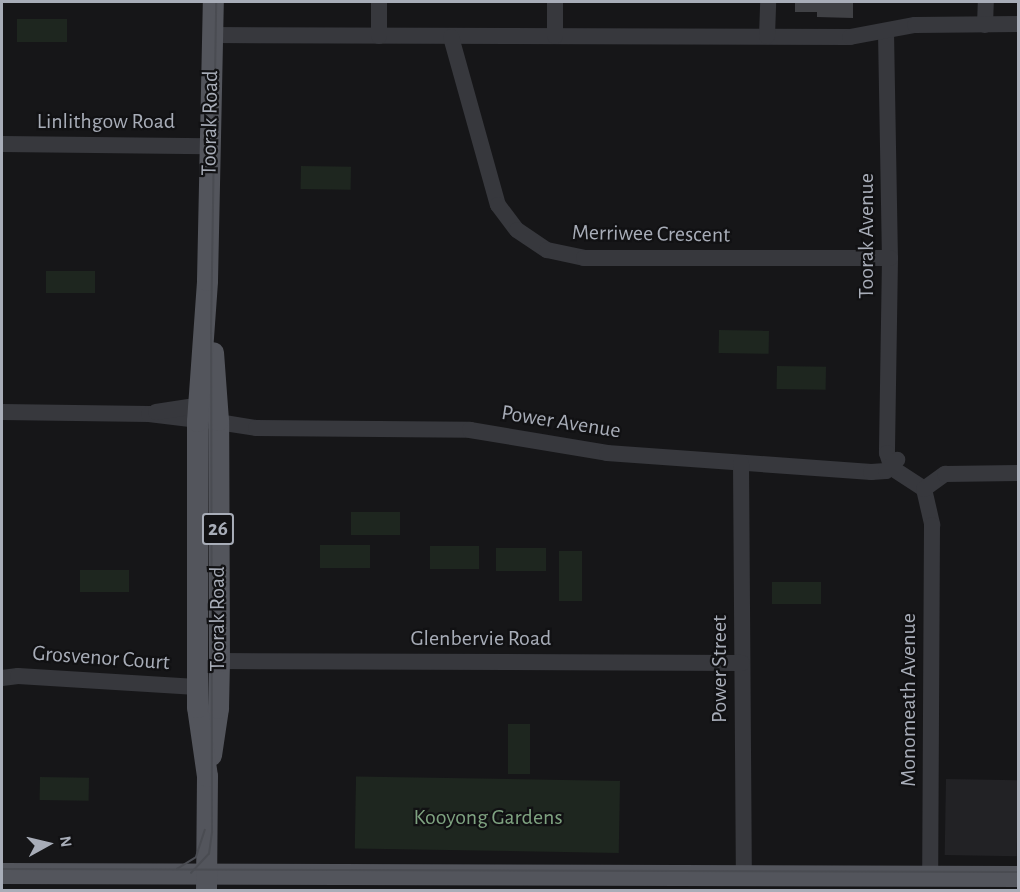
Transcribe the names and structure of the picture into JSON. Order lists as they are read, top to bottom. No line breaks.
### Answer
{"streets":{"main road":["Toorak Road","26"],"street":["Linlithgow Road","Merriwee Crescent","Toorak Avenue","Power Avenue","Glenbervie Road","Grosvenor Court","Power Street","Monomeath Avenue"]},"crossings":[["Linlithgow Road","Toorak Road"],["Toorak Road","Power Avenue"],["Toorak Road","Glenbervie Road"],["Toorak Road","Grosvenor Court"],["Merriwee Crescent","Toorak Avenue"],["Toorak Avenue","Power Avenue"],["Power Avenue","Power Street"],["Glenbervie Road","Power Street"]],"parks":["Kooyong Gardens"],"north":"right"}
